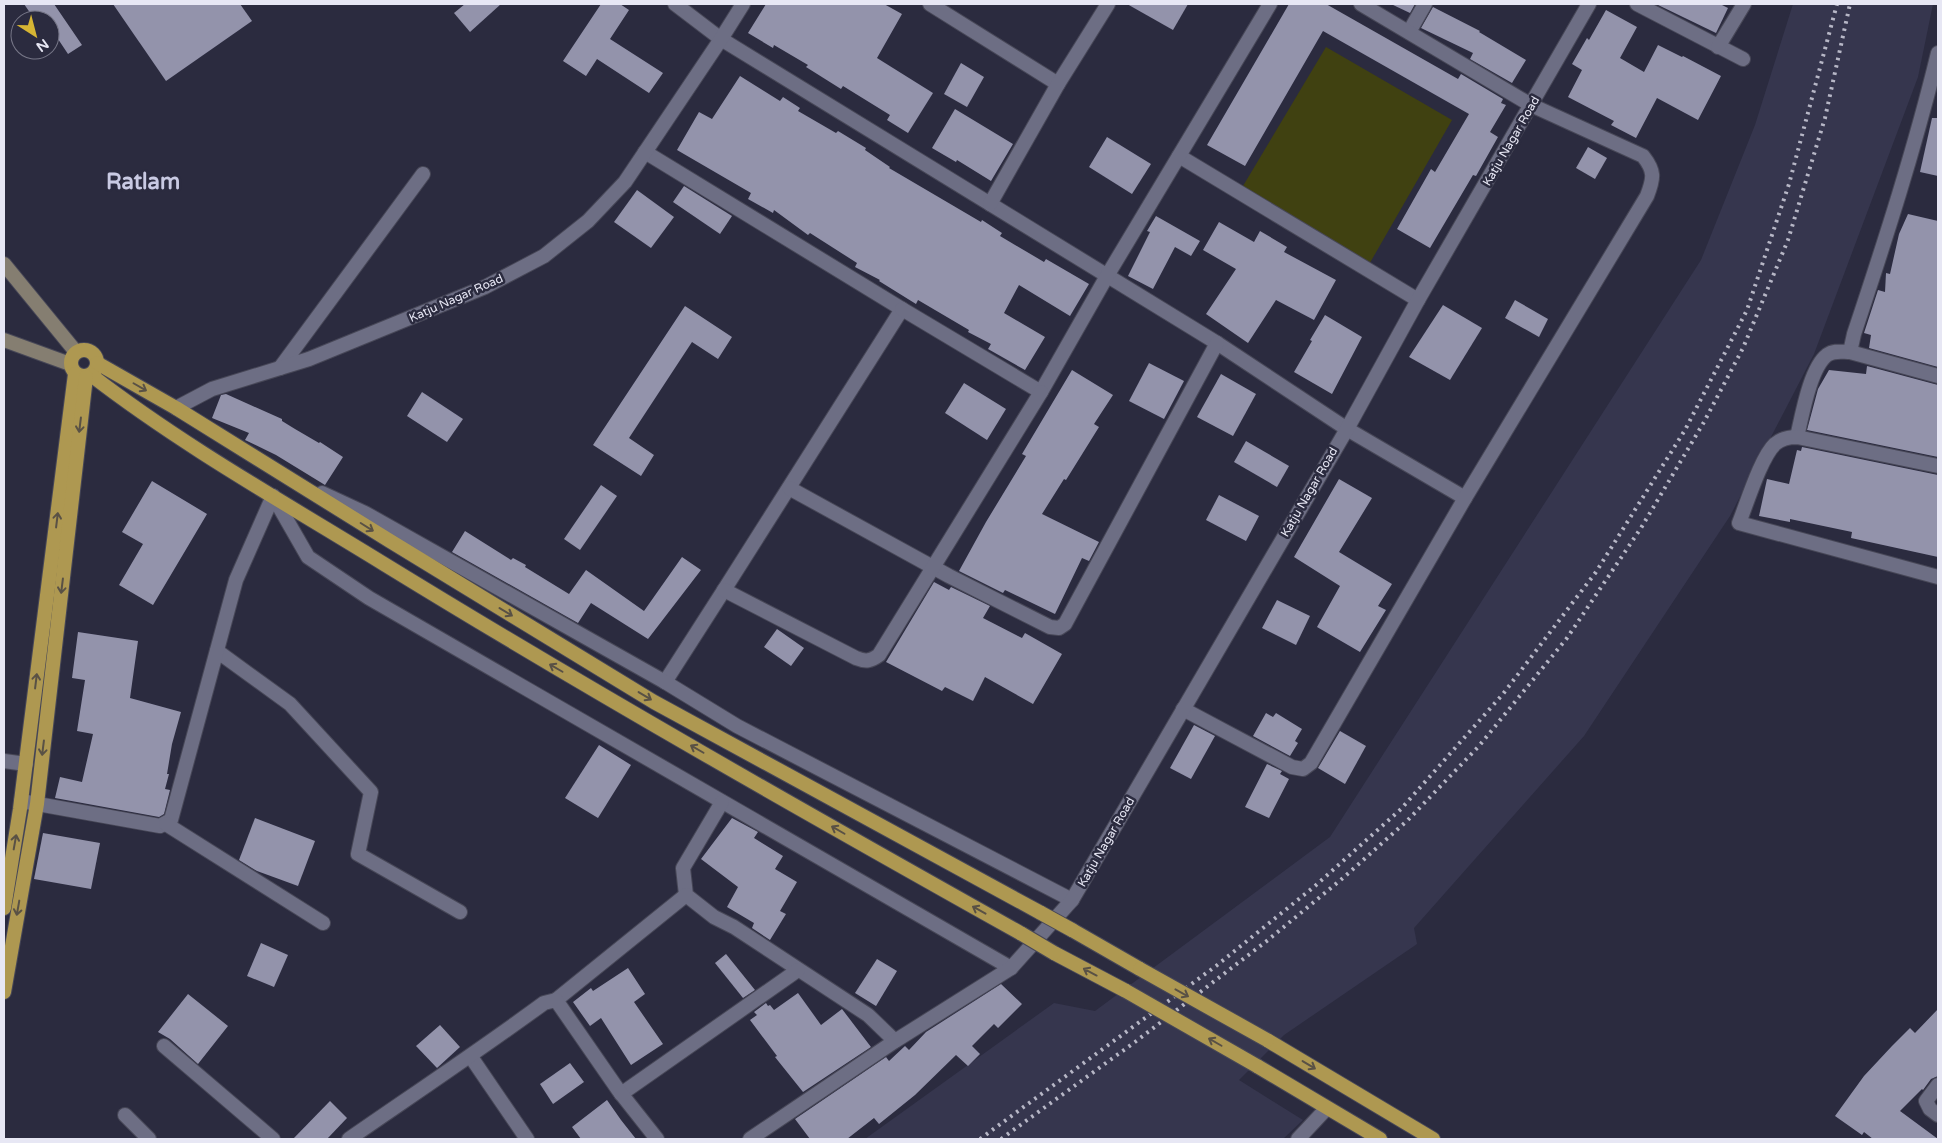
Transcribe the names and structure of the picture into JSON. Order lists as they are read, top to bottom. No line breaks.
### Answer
{"streets":{"street":["Katju Nagar Road"]},"districts":["Ratlam"],"north":"bottom right"}
